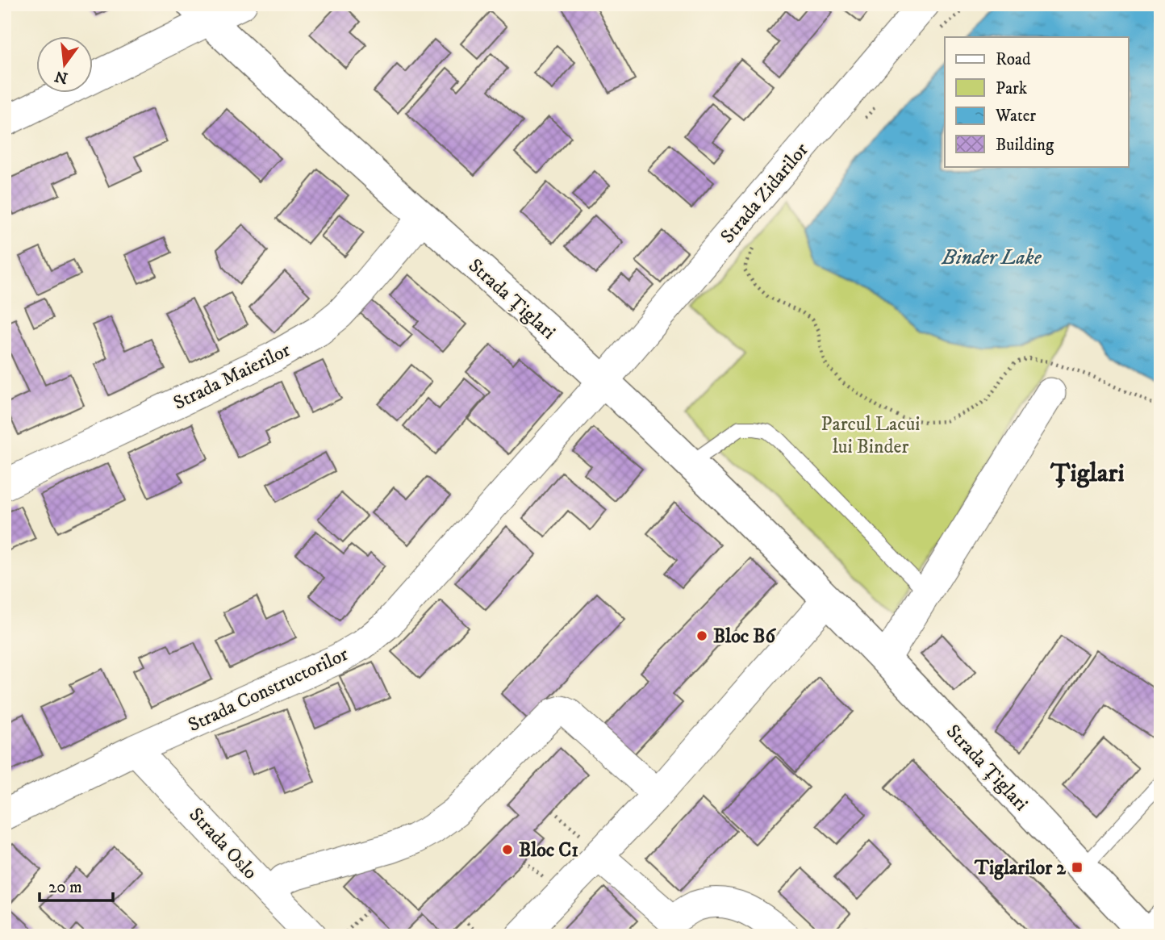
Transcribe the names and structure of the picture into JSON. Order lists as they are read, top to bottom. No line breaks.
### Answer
{"streets":{"street":["Strada Zidarilor","Strada Țiglari","Strada Maierilor","Strada Constructorilor","Strada Oslo"]},"crossings":[["Strada Zidarilor","Strada Țiglari"],["Strada Zidarilor","Strada Constructorilor"],["Strada Țiglari","Strada Maierilor"],["Strada Țiglari","Strada Constructorilor"],["Strada Constructorilor","Strada Oslo"]],"districts":["Țiglari"],"water":["Binder Lake"],"parks":["Parcul Lacui lui Binder"],"places":{"other":["Bloc B6","Bloc C1"],"transit":["Tiglarilor 2"]},"legend":["Road","Park","Water","Building"],"scale_bar":"20 m","north":"bottom"}
